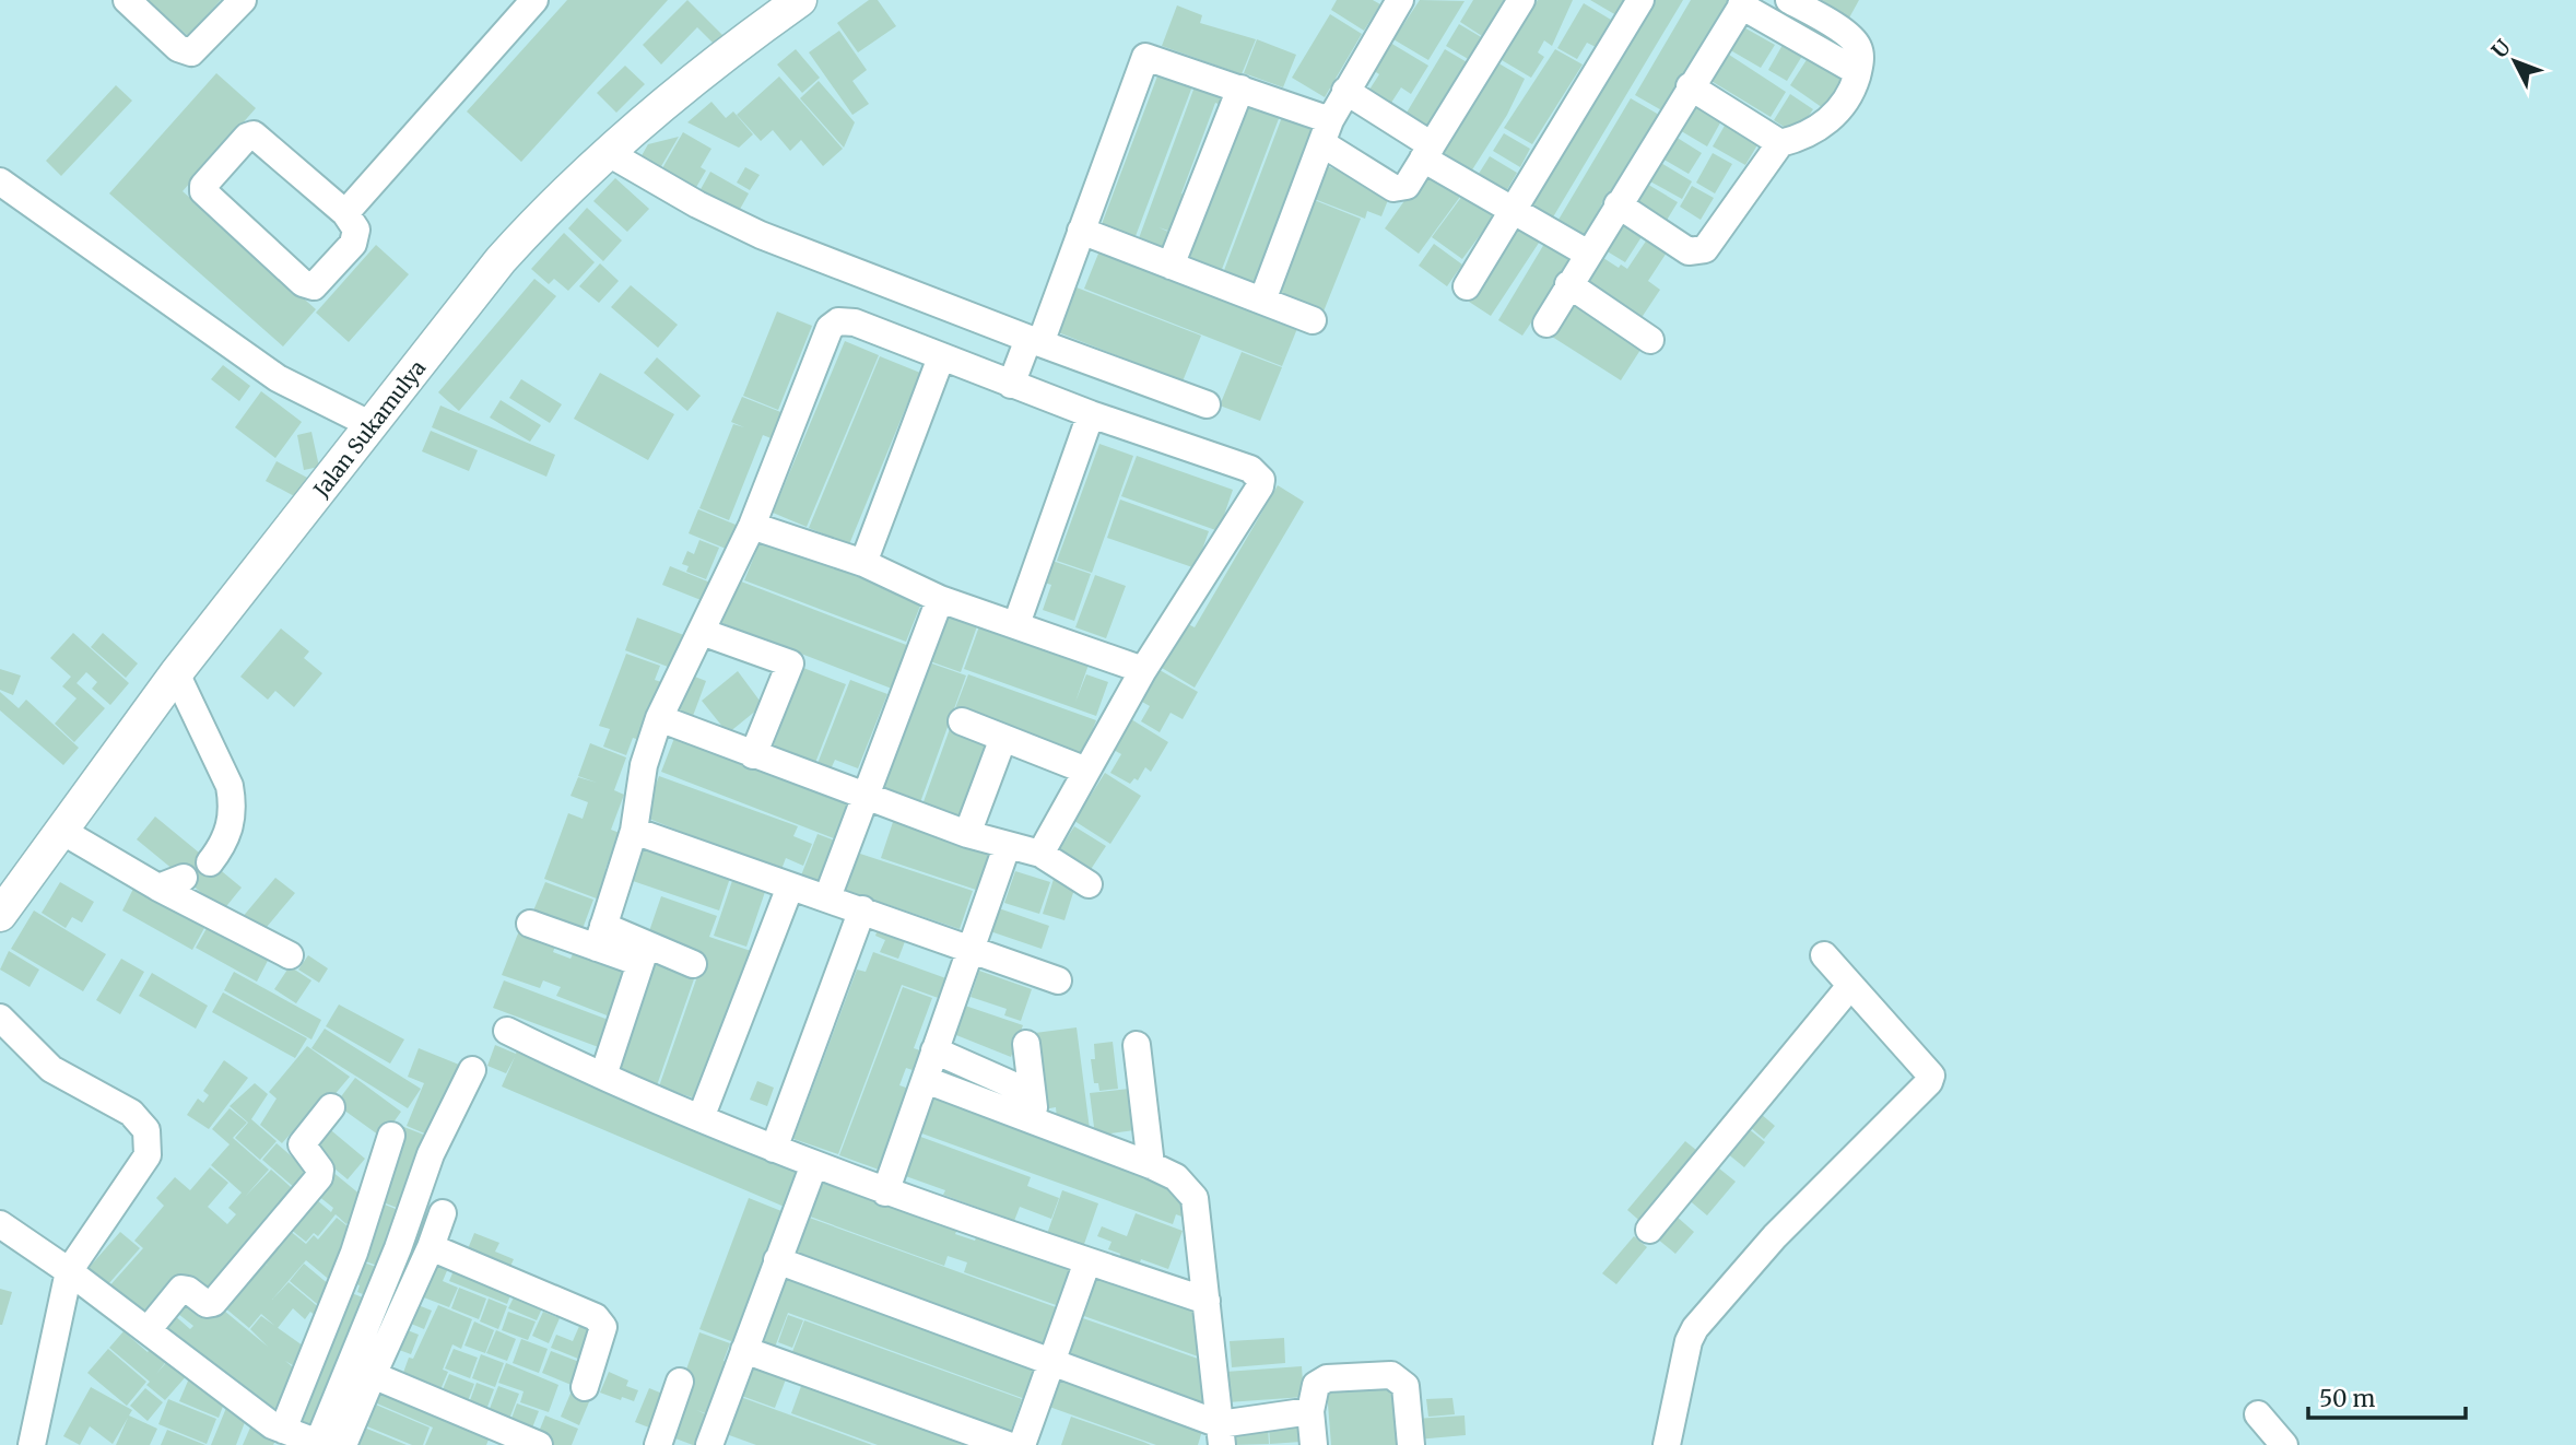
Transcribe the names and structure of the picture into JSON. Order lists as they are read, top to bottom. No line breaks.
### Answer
{"streets":{"main road":["Jalan Sukamulya"]},"scale_bar":"50 m","north":"top left"}
